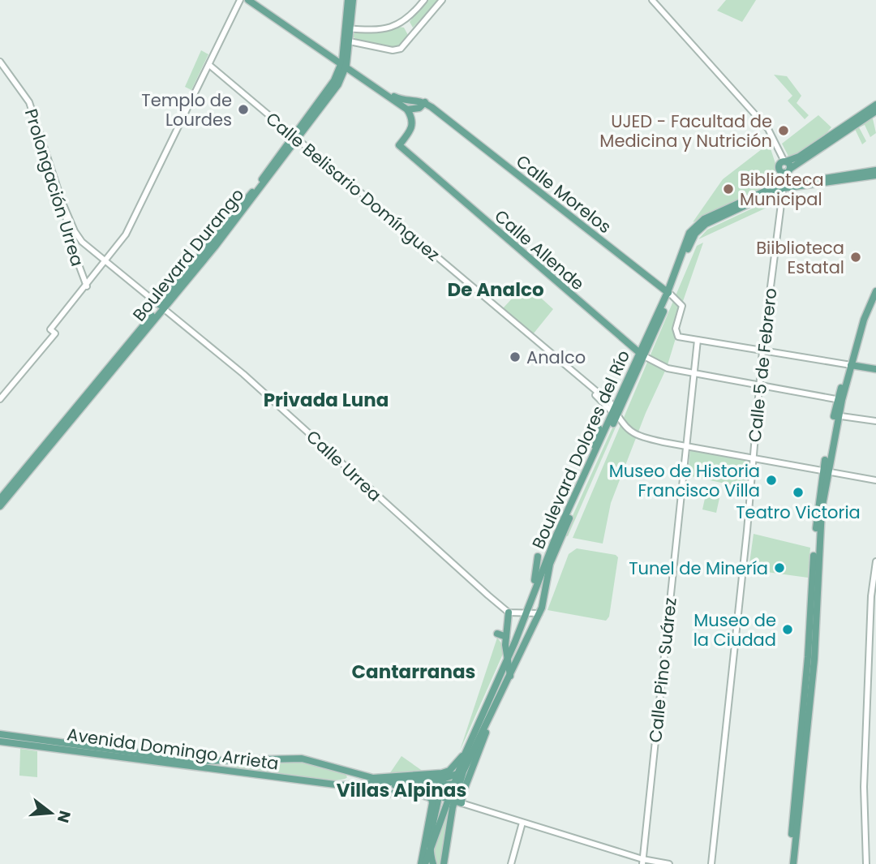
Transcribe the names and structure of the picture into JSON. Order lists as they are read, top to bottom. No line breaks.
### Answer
{"streets":{"main road":["Calle Morelos","Calle Allende","Boulevard Durango","Boulevard Dolores del Río","Avenida Domingo Arrieta"],"street":["Calle Belisario Domínguez","Prolongación Urrea","Calle 5 de Febrero","Calle Urrea","Calle Pino Suárez"]},"crossings":[["Calle Belisario Domínguez","Boulevard Durango"],["Calle Belisario Domínguez","Boulevard Dolores del Río"],["Prolongación Urrea","Calle Urrea"],["Calle Morelos","Boulevard Dolores del Río"],["Calle Morelos","Calle Pino Suárez"],["Calle Allende","Calle 5 de Febrero"],["Calle Allende","Boulevard Dolores del Río"],["Calle Allende","Calle Pino Suárez"],["Boulevard Durango","Calle Urrea"],["Calle 5 de Febrero","Boulevard Dolores del Río"]],"districts":["De Analco","Privada Luna","Cantarranas","Villas Alpinas"],"places":["Templo de Lourdes","UJED - Facultad de Medicina y Nutrición","Biblioteca Municipal","Biiblioteca Estatal","Analco","Museo de Historia Francisco Villa","Teatro Victoria","Tunel de Minería","Museo de la Ciudad"],"north":"right"}
